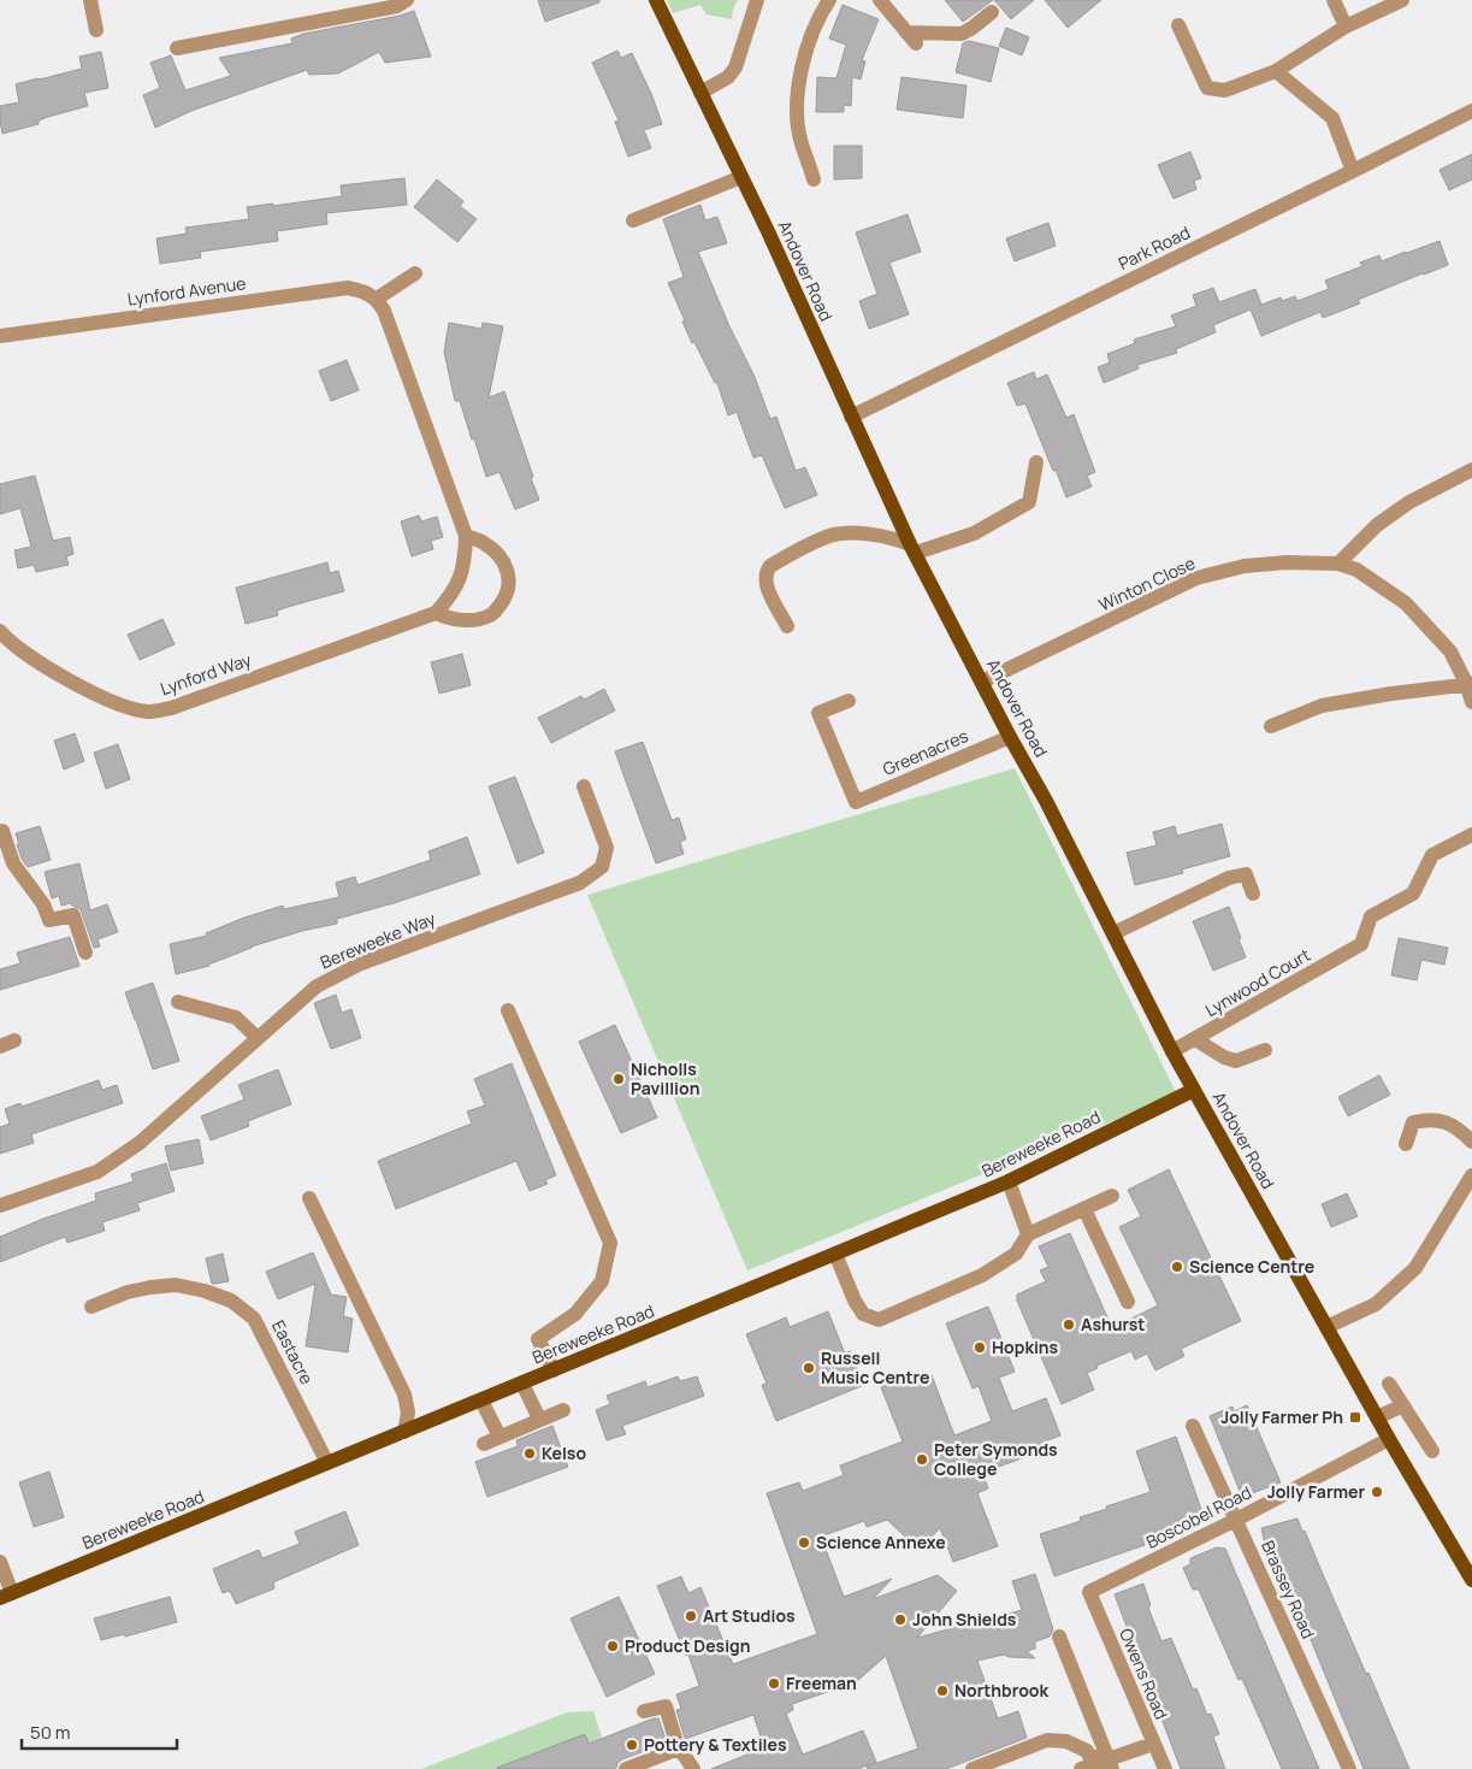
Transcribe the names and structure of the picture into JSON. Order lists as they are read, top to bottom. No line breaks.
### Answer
{"streets":{"main road":["Andover Road","Bereweeke Road"],"street":["Park Road","Lynford Avenue","Winton Close","Lynford Way","Greenacres","Bereweeke Way","Lynwood Court","Eastacre","Boscobel Road","Brassey Road","Owens Road"]},"crossings":[["Park Road","Andover Road"],["Andover Road","Winton Close"],["Andover Road","Greenacres"],["Andover Road","Lynwood Court"],["Andover Road","Bereweeke Road"],["Andover Road","Boscobel Road"],["Bereweeke Road","Eastacre"],["Boscobel Road","Brassey Road"],["Boscobel Road","Owens Road"]],"places":{"other":["Nicholls Pavillion","Science Centre","Ashurst","Hopkins","Russell Music Centre","Kelso","Peter Symonds College","Jolly Farmer","Science Annexe","Art Studios","John Shields","Product Design","Freeman","Northbrook","Pottery & Textiles"],"transit":["Jolly Farmer Ph"]},"scale_bar":"50 m"}
